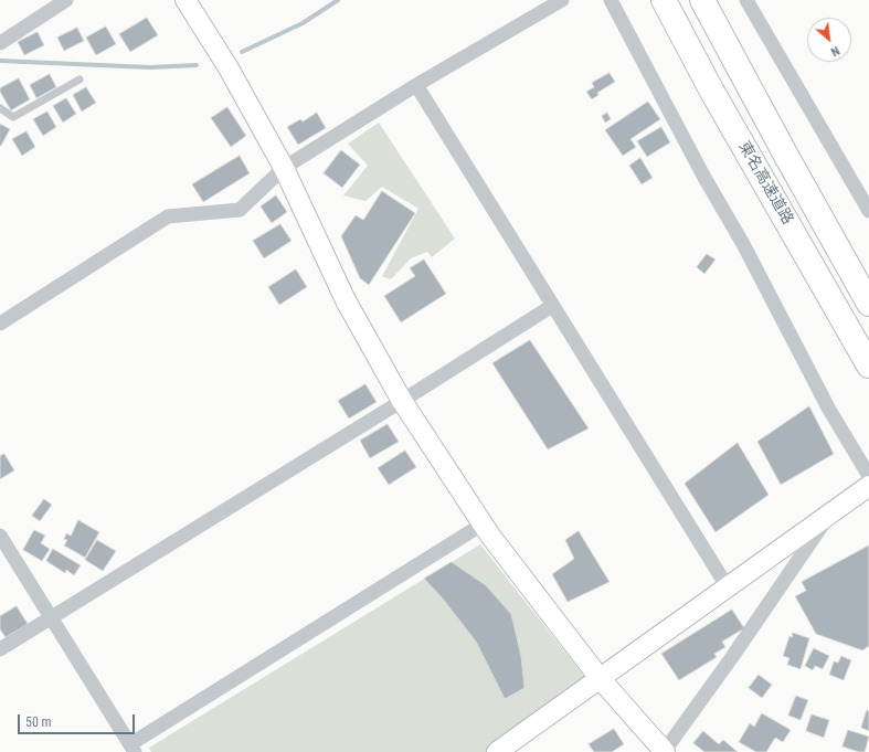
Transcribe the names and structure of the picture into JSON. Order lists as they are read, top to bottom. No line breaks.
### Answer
{"streets":{"highway":["東名高速道路"]},"scale_bar":"50 m","north":"bottom right"}
